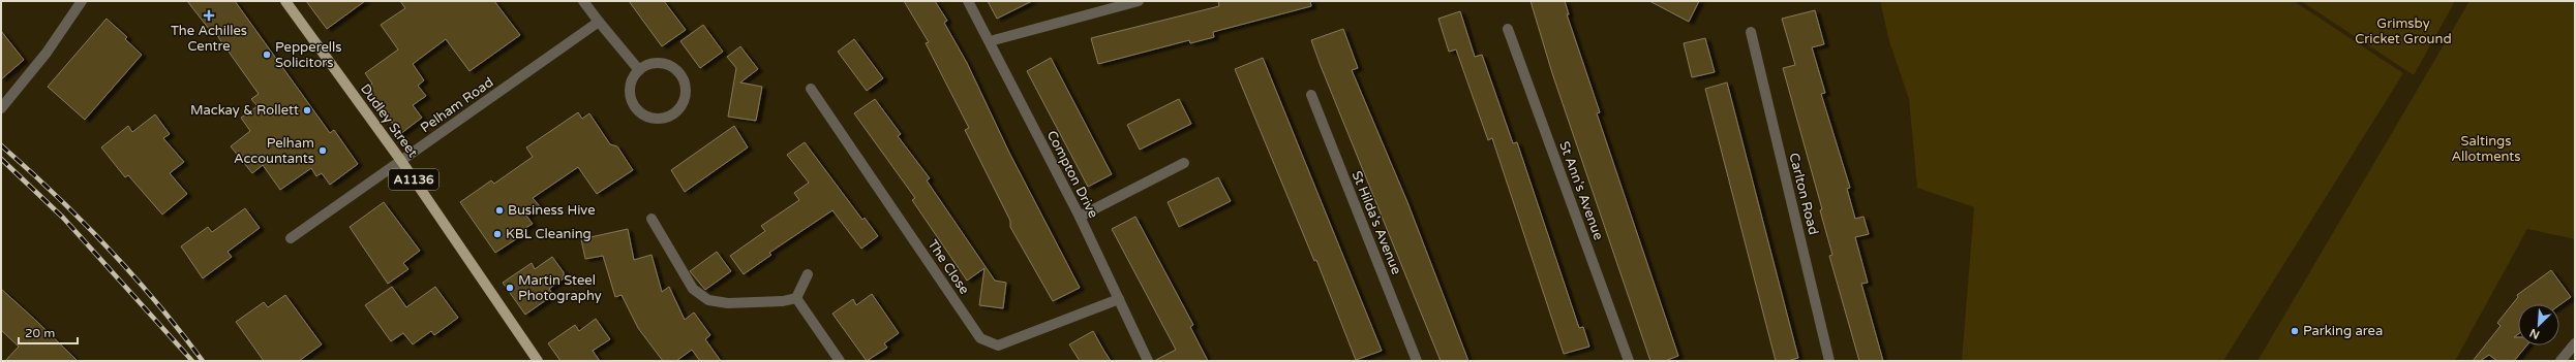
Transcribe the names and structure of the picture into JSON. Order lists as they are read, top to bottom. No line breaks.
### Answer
{"streets":{"main road":["Dudley Street","A1136"],"street":["Pelham Road","Compton Drive","St Ann's Avenue","Carlton Road","St Hilda's Avenue","The Close"]},"crossings":[["Pelham Road","Dudley Street"],["Compton Drive","The Close"]],"parks":["Grimsby Cricket Ground","Saltings Allotments"],"places":{"health":["The Achilles Centre"],"other":["Pepperells Solicitors","Mackay & Rollett","Pelham Accountants","Business Hive","KBL Cleaning","Martin Steel Photography","Parking area"]},"scale_bar":"20 m","north":"bottom left"}
